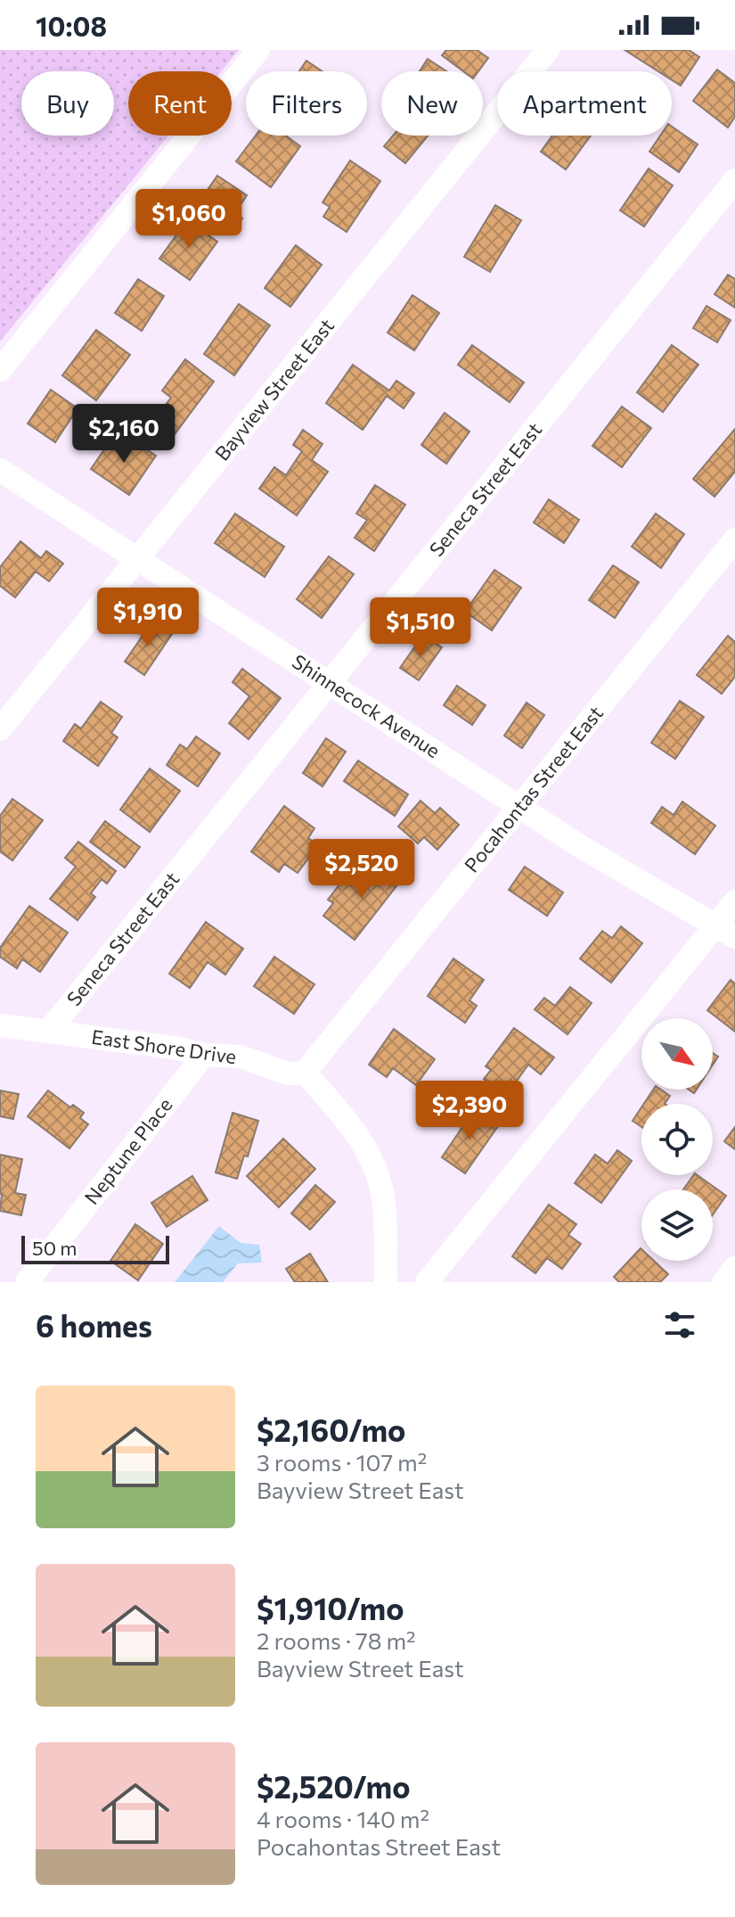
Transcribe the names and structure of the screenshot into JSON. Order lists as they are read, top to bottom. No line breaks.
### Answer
{"streets":{"street":["Bayview Street East","Seneca Street East","Shinnecock Avenue","Pocahontas Street East","East Shore Drive","Neptune Place"]},"crossings":[["Bayview Street East","Shinnecock Avenue"],["Seneca Street East","Shinnecock Avenue"],["Seneca Street East","East Shore Drive"],["Shinnecock Avenue","Pocahontas Street East"],["Pocahontas Street East","East Shore Drive"],["East Shore Drive","Neptune Place"]],"scale_bar":"50 m","north":"bottom right","page":{"status":"10:08","chip":["Buy","Rent","Filters","New","Apartment"],"price":["$1,060","$2,160","$1,910","$1,510","$2,520","$2,390"],"scale":"50 m","heading":"6 homes","list":[{"name":"$2,160/mo","note":"3 rooms · 107 m² · Bayview Street East"},{"name":"$1,910/mo","note":"2 rooms · 78 m² · Bayview Street East"},{"name":"$2,520/mo","note":"4 rooms · 140 m² · Pocahontas Street East"}]}}
